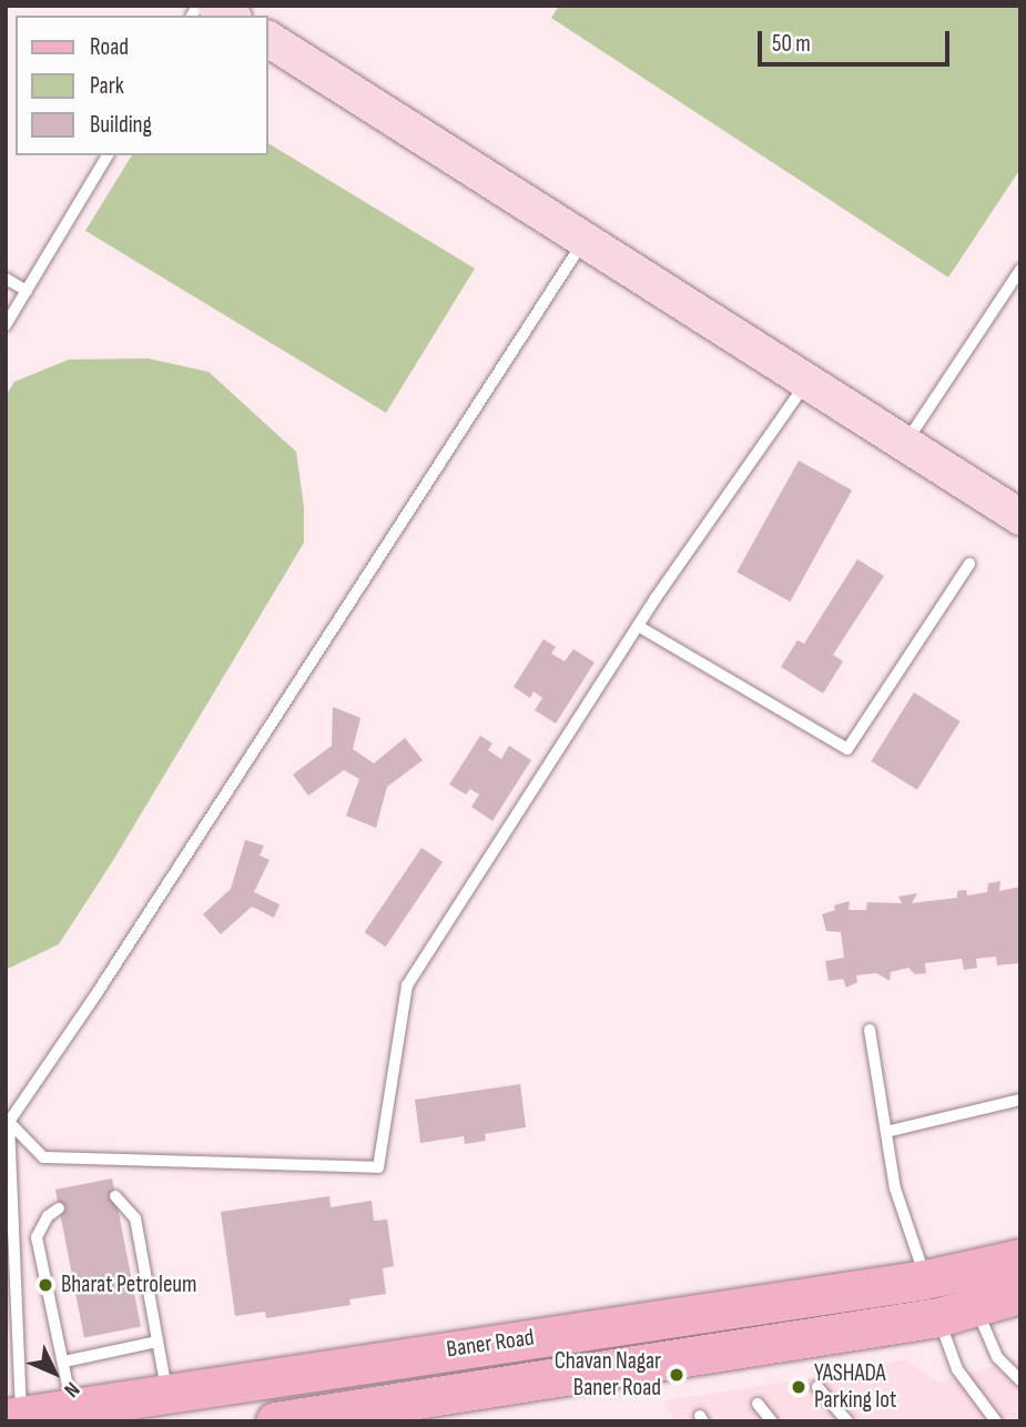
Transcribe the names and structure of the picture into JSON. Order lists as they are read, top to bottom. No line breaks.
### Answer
{"streets":{"main road":["Baner Road"]},"places":["Bharat Petroleum","Chavan Nagar Baner Road","YASHADA Parking lot"],"legend":["Road","Park","Building"],"scale_bar":"50 m","north":"bottom right"}
